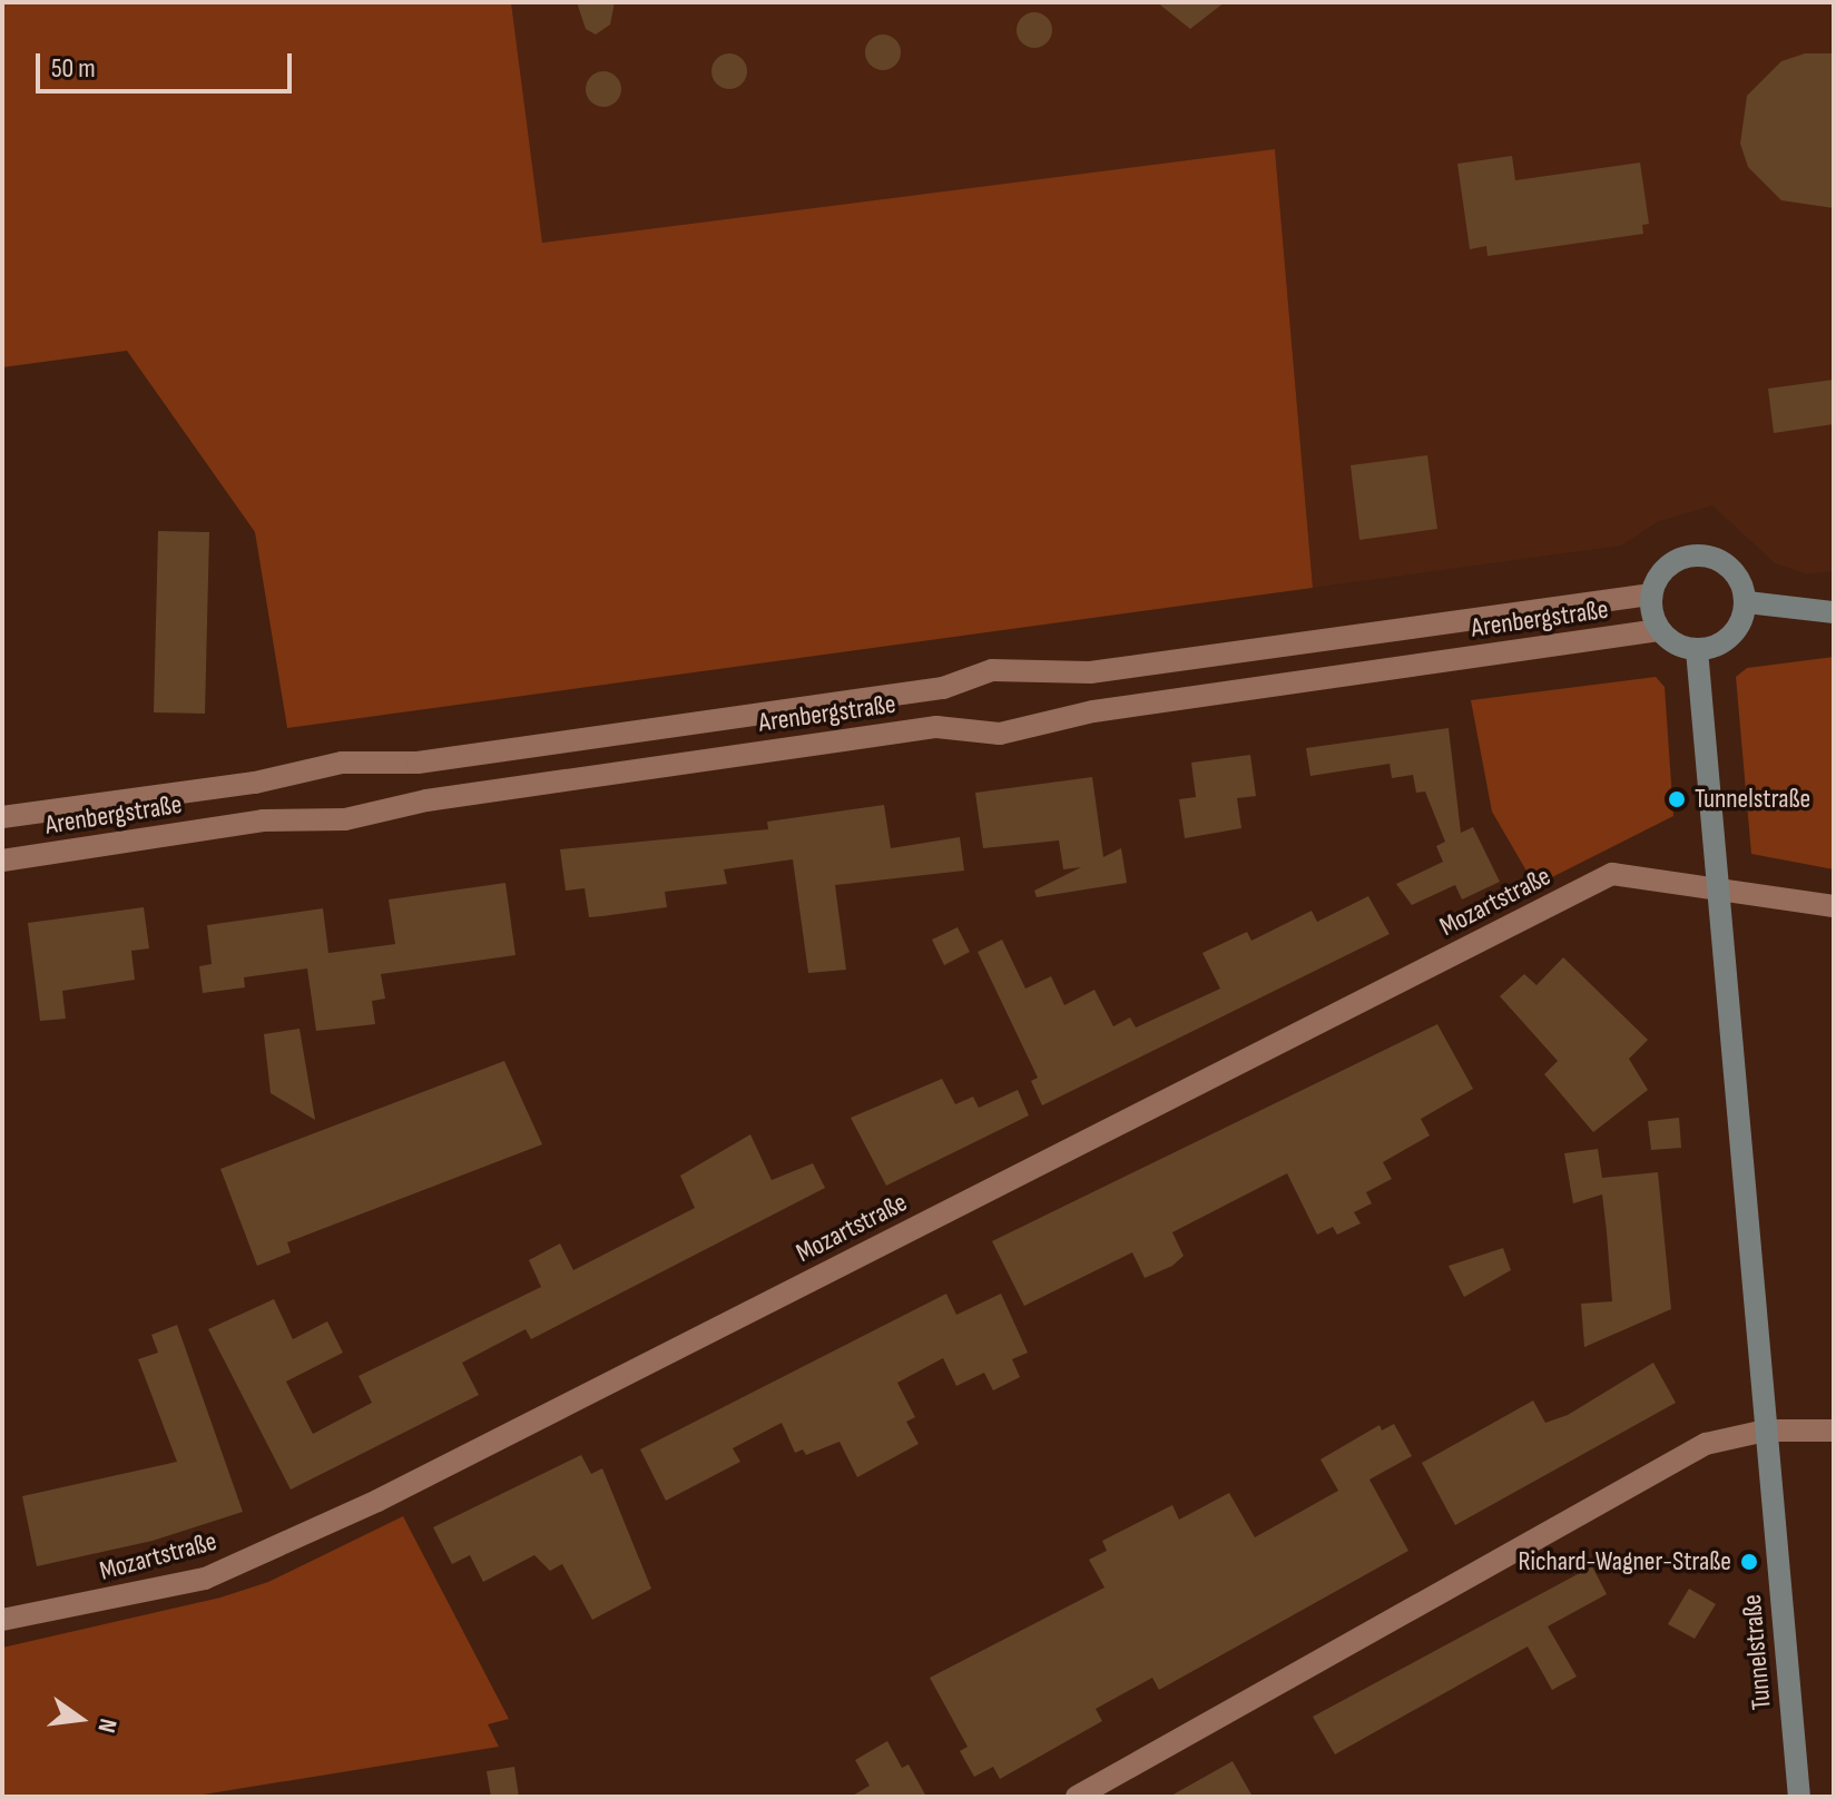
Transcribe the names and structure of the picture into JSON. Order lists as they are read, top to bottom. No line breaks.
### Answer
{"streets":{"street":["Arenbergstraße","Mozartstraße","Tunnelstraße"]},"crossings":[["Arenbergstraße","Tunnelstraße"],["Mozartstraße","Tunnelstraße"]],"places":["Tunnelstraße","Richard-Wagner-Straße"],"scale_bar":"50 m","north":"right"}
